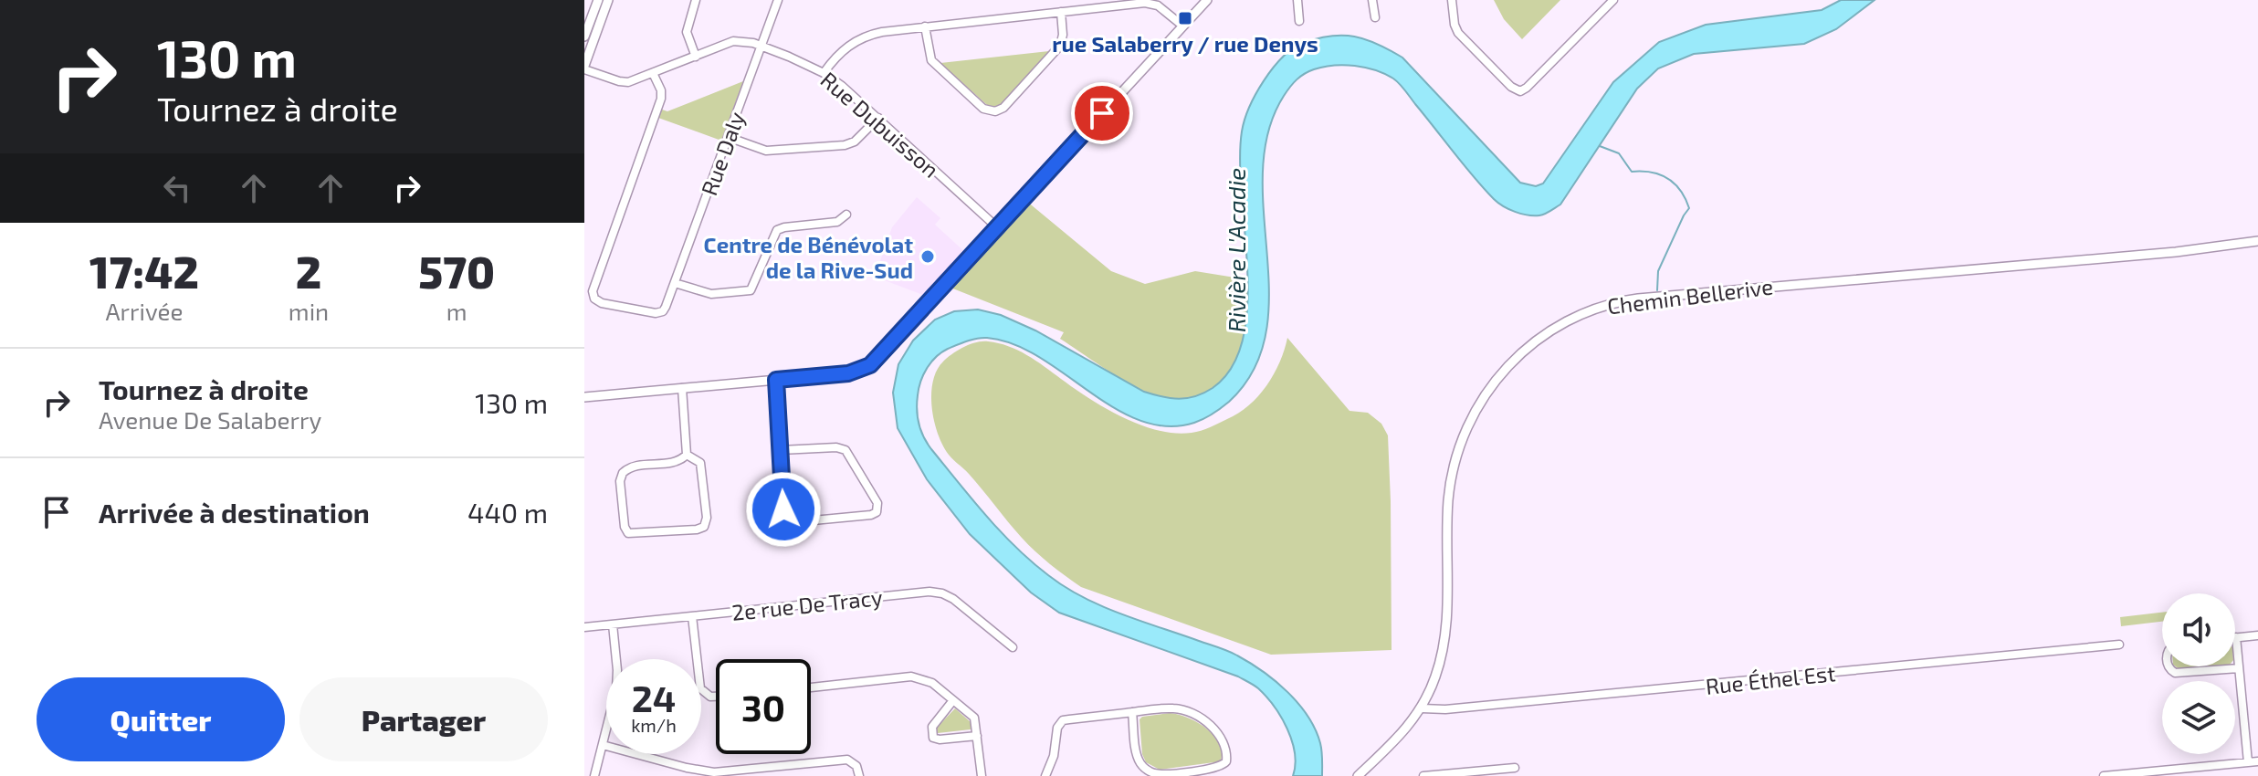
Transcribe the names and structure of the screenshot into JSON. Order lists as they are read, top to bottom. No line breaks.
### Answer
{"streets":{"street":["Rue Dubuisson","Rue Daly","Chemin Bellerive","2e rue De Tracy","Rue Éthel Est"]},"crossings":[["Rue Dubuisson","Rue Daly"],["Chemin Bellerive","Rue Éthel Est"]],"water":["Rivière L'Acadie"],"places":{"transit":["rue Salaberry / rue Denys"],"other":["Centre de Bénévolat de la Rive-Sud"]},"page":{"turn":["130 m","Tournez à droite"],"eta":["17:42","Arrivée","2","min","570","m"],"list":[{"name":"Tournez à droite","note":"Avenue De Salaberry","value":"130 m"},{"name":"Arrivée à destination","value":"440 m"}],"speed":"24 km/h","limit":"30","buttons":["Quitter","Partager"]}}
